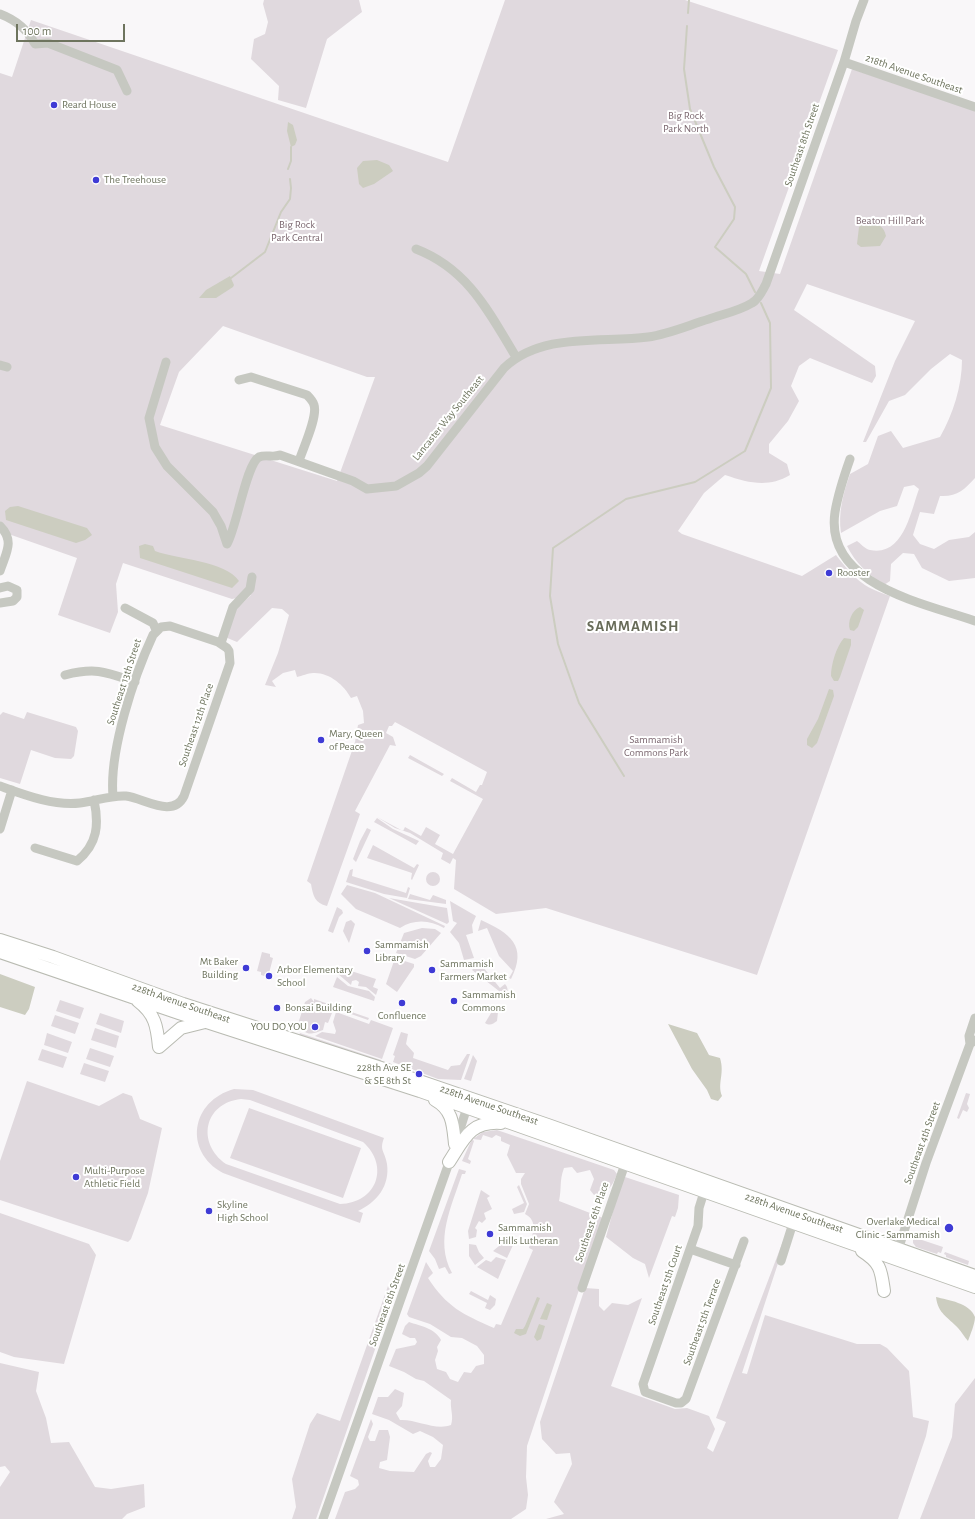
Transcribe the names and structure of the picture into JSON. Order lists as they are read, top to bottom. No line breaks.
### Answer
{"streets":{"main road":["228th Avenue Southeast"],"street":["218th Avenue Southeast","Southeast 8th Street","Lancaster Way Southeast","Southeast 13th Street","Southeast 12th Place","Southeast 4th Street","Southeast 6th Place","Southeast 5th Court","Southeast 5th Terrace"]},"crossings":[["218th Avenue Southeast","Southeast 8th Street"],["Southeast 8th Street","Lancaster Way Southeast"],["Southeast 8th Street","228th Avenue Southeast"],["Southeast 13th Street","Southeast 12th Place"],["228th Avenue Southeast","Southeast 4th Street"],["228th Avenue Southeast","Southeast 6th Place"],["228th Avenue Southeast","Southeast 5th Court"],["Southeast 5th Court","Southeast 5th Terrace"]],"districts":["SAMMAMISH"],"parks":["Big Rock Park North","Beaton Hill Park","Big Rock Park Central","Sammamish Commons Park"],"places":["Reard House","The Treehouse","Rooster","Mary, Queen of Peace","Sammamish Library","Mt Baker Building","Sammamish Farmers Market","Arbor Elementary School","Sammamish Commons","Confluence","Bonsai Building","YOU DO YOU","228th Ave SE & SE 8th St","Multi-Purpose Athletic Field","Skyline High School","Overlake Medical Clinic - Sammamish","Sammamish Hills Lutheran"],"scale_bar":"100 m"}
